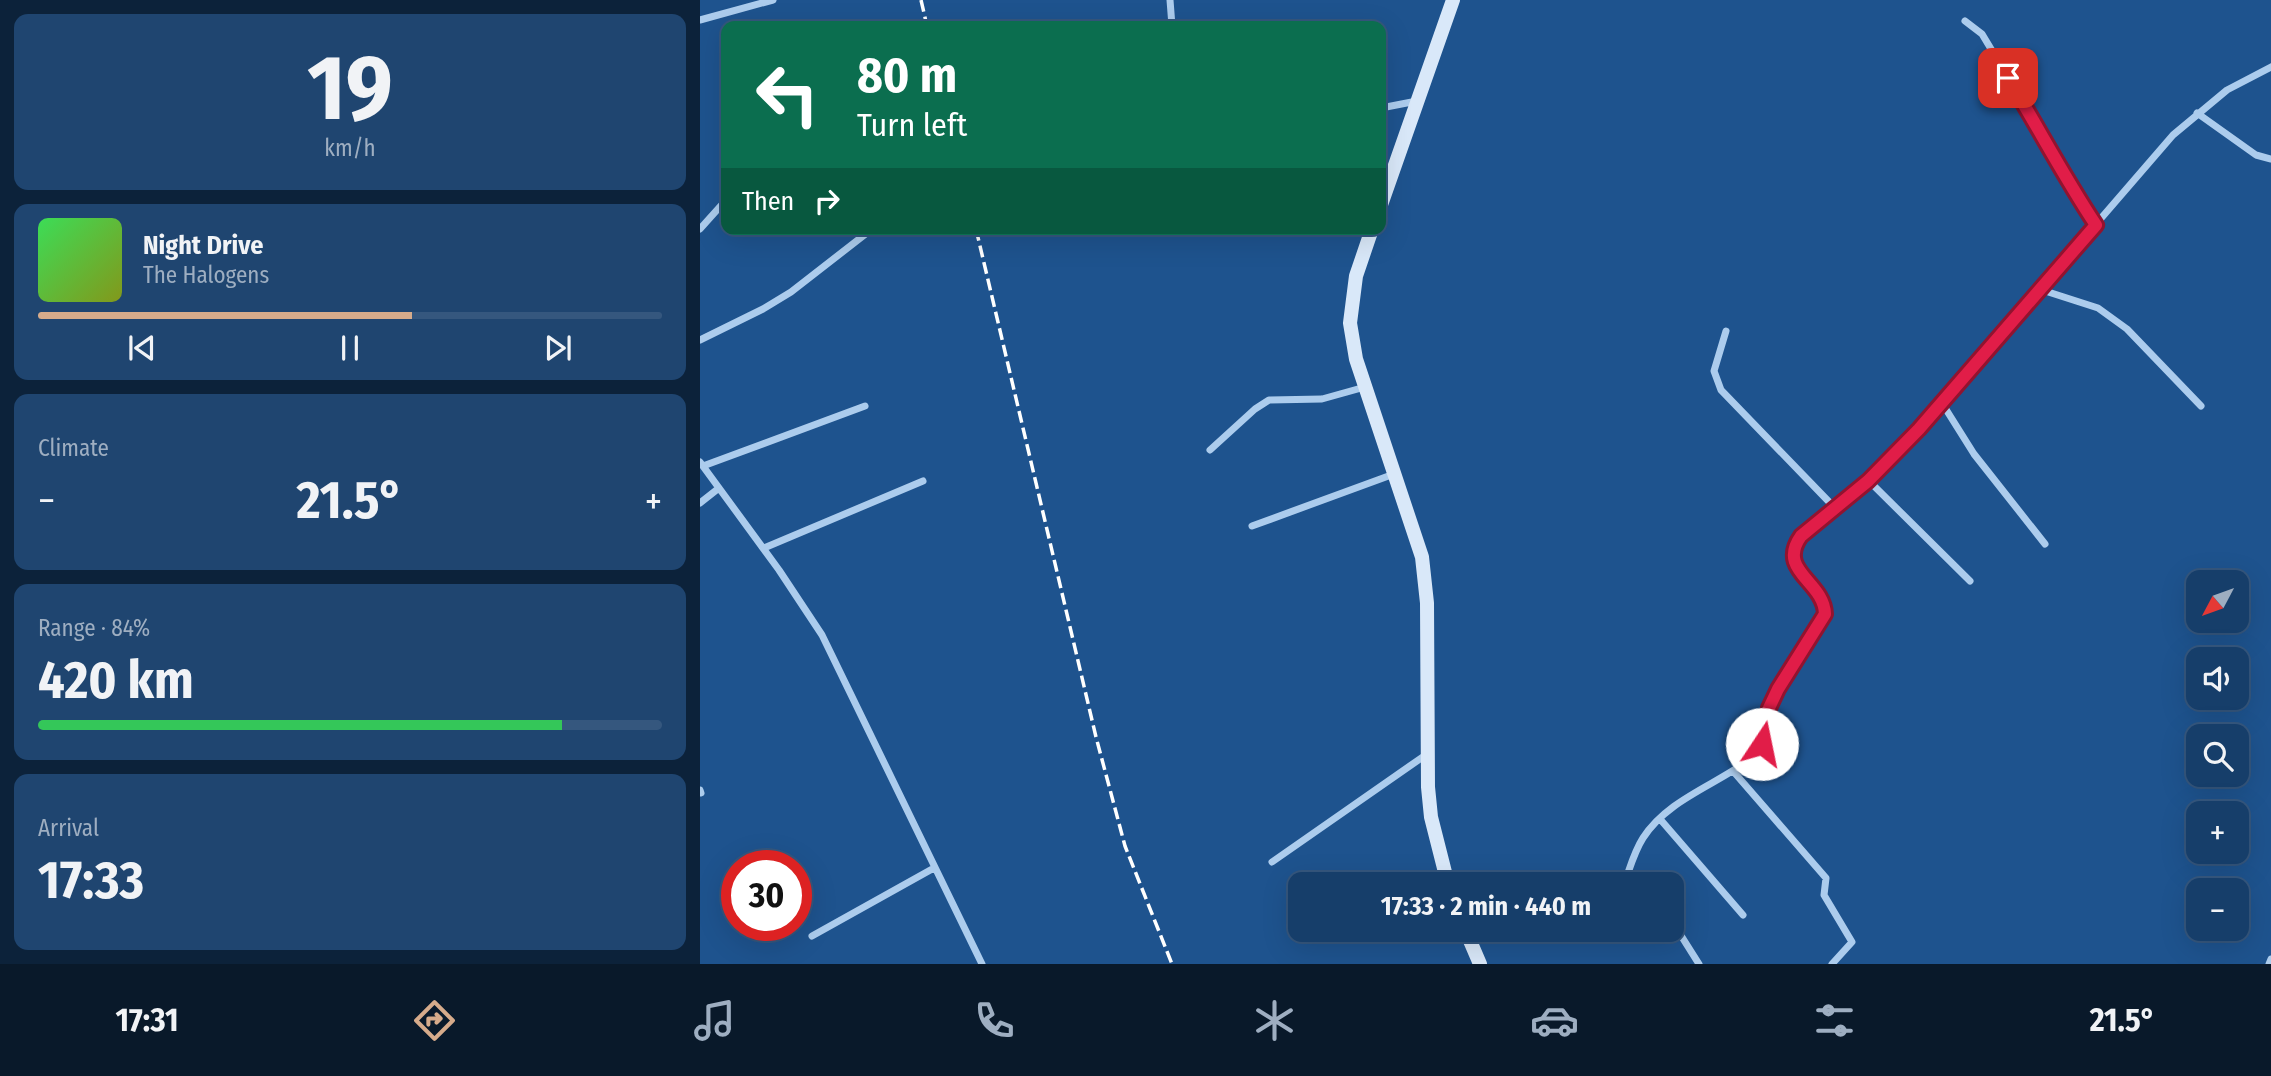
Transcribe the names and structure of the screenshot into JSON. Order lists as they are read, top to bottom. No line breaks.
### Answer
{"north":"bottom left","page":{"tile":[["19","km/h"],"Climate",["Range · 84%","420 km"],["Arrival","17:33"]],"turn":["80 m","Turn left"],"then":"Then","song":["Night Drive","The Halogens"],"heat":["−","21.5°","+"],"map_buttons":["+","−"],"limit":"30","trip":"17:33 · 2 min · 440 m","tabs":["17:31","21.5°"]}}
